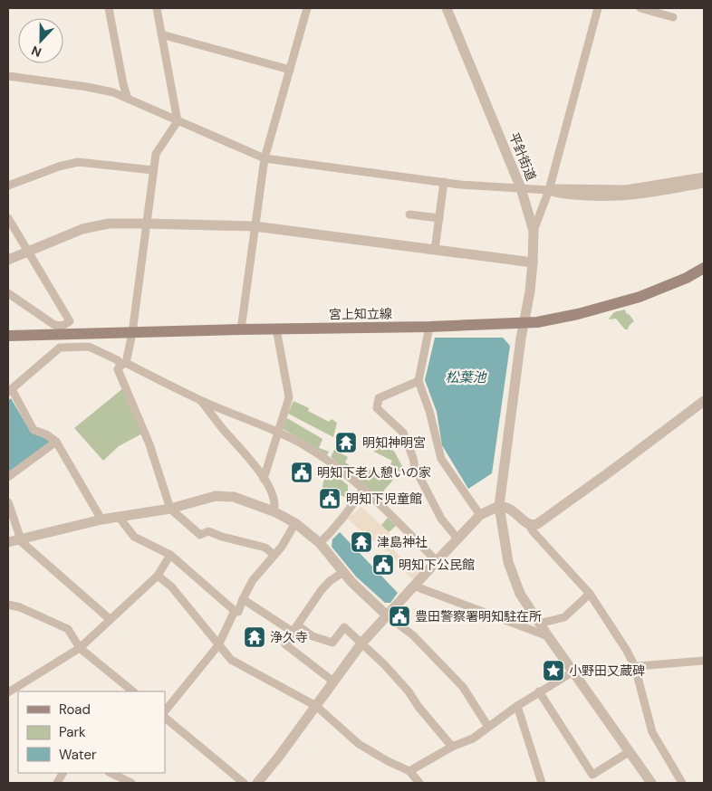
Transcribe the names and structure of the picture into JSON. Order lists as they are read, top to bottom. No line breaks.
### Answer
{"streets":{"main road":["宮上知立線"],"street":["平針街道"]},"crossings":[["平針街道","宮上知立線"]],"water":["松葉池"],"places":{"temple":["明知神明宮","津島神社","浄久寺"],"public building":["明知下老人憩いの家","明知下児童館","明知下公民館","豊田警察署明知駐在所"],"place":["小野田又蔵碑"]},"legend":["Road","Park","Water"],"north":"bottom"}
